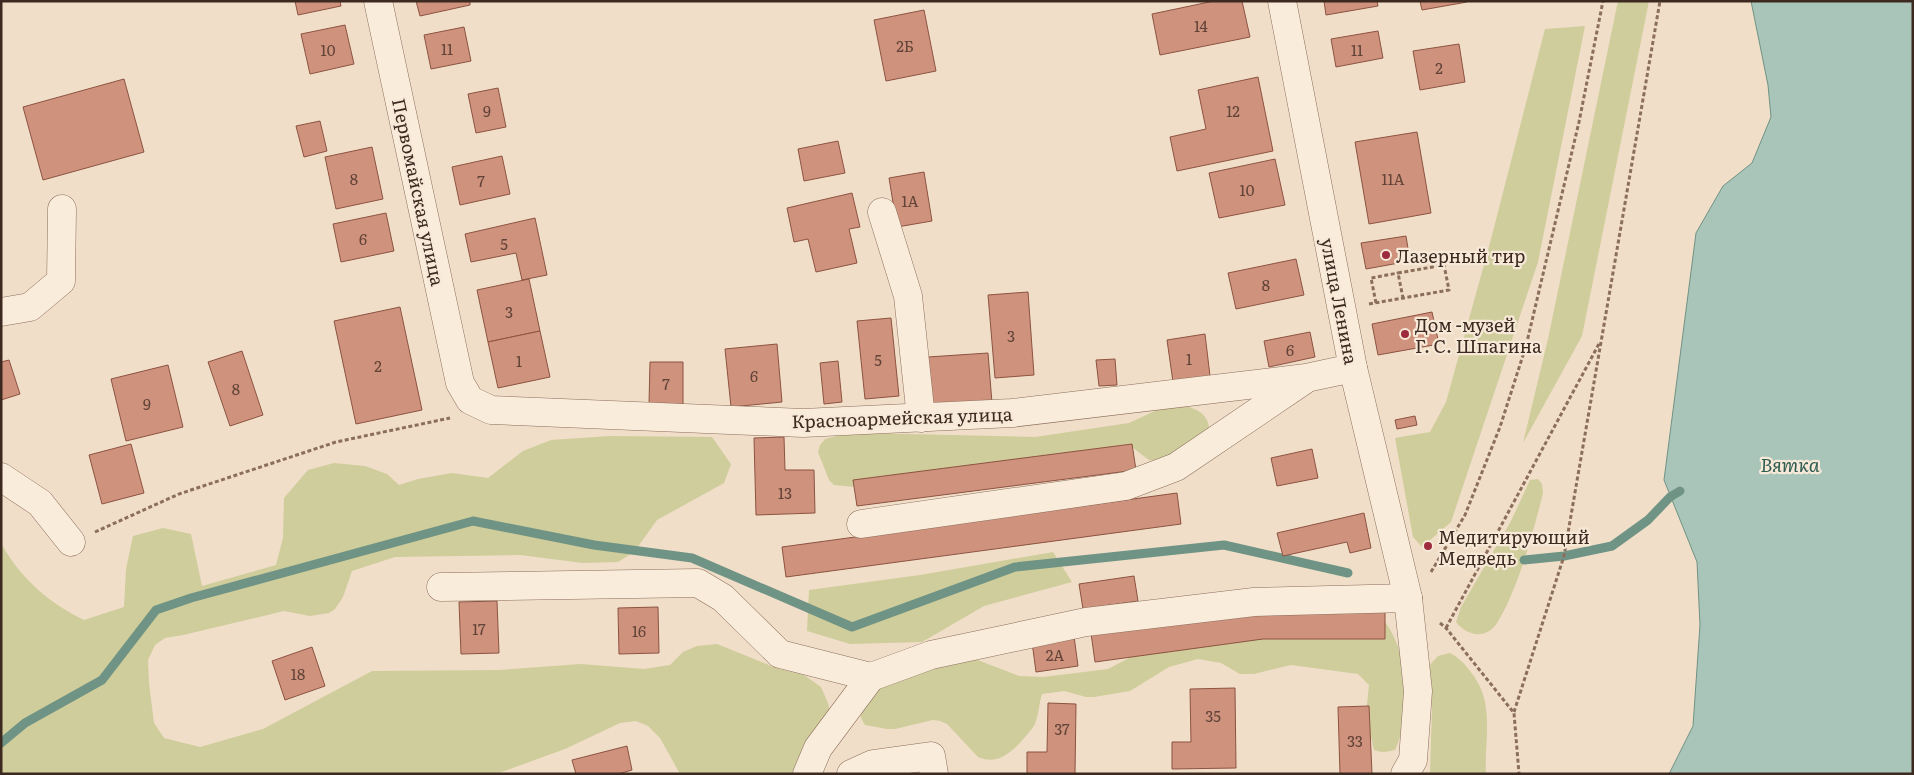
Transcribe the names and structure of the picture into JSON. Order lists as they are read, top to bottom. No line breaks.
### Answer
{"streets":{"street":["Первомайская улица","улица Ленина","Красноармейская улица"]},"crossings":[["Первомайская улица","Красноармейская улица"],["улица Ленина","Красноармейская улица"]],"water":["Вятка"],"places":["Лазерный тир","Дом -музей Г. С. Шпагина","Медитирующий Медведь"],"house_numbers":["14","2Б","11","10","11","2","9","12","8","11А","7","10","1А","6","5","8","3","3","6","1","5","1","2","6","7","8","9","13","17","16","2А","18","35","37","33"]}
